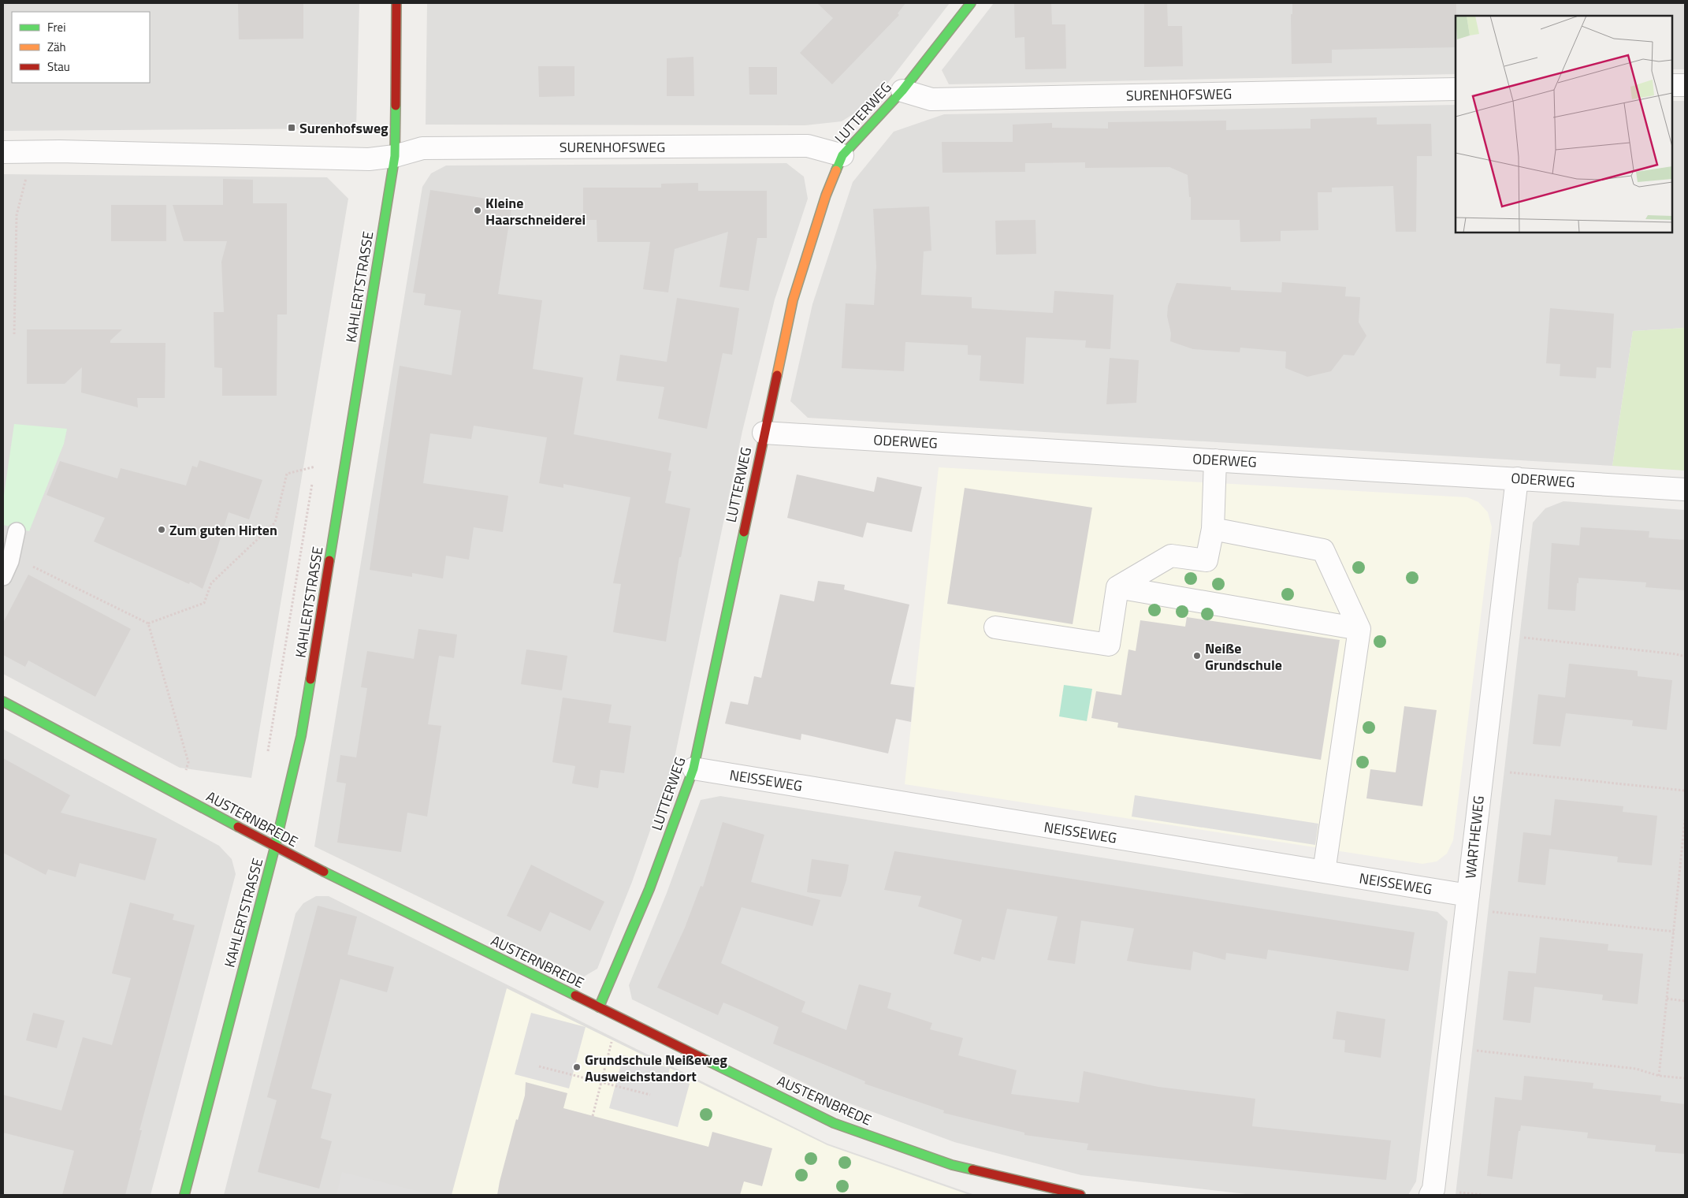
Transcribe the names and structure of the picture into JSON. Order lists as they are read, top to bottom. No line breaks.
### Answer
{"streets":{"street":["SURENHOFSWEG","LUTTERWEG","KAHLERTSTRASSE","ODERWEG","NEISSEWEG","AUSTERNBREDE","WARTHEWEG"]},"crossings":[["SURENHOFSWEG","LUTTERWEG"],["SURENHOFSWEG","KAHLERTSTRASSE"],["LUTTERWEG","ODERWEG"],["LUTTERWEG","NEISSEWEG"],["LUTTERWEG","AUSTERNBREDE"],["KAHLERTSTRASSE","AUSTERNBREDE"],["ODERWEG","WARTHEWEG"],["NEISSEWEG","WARTHEWEG"]],"places":{"transit":["Surenhofsweg"],"other":["Kleine Haarschneiderei","Zum guten Hirten","Neiße Grundschule","Grundschule Neißeweg Ausweichstandort"]},"legend":["Frei","Zäh","Stau"]}
